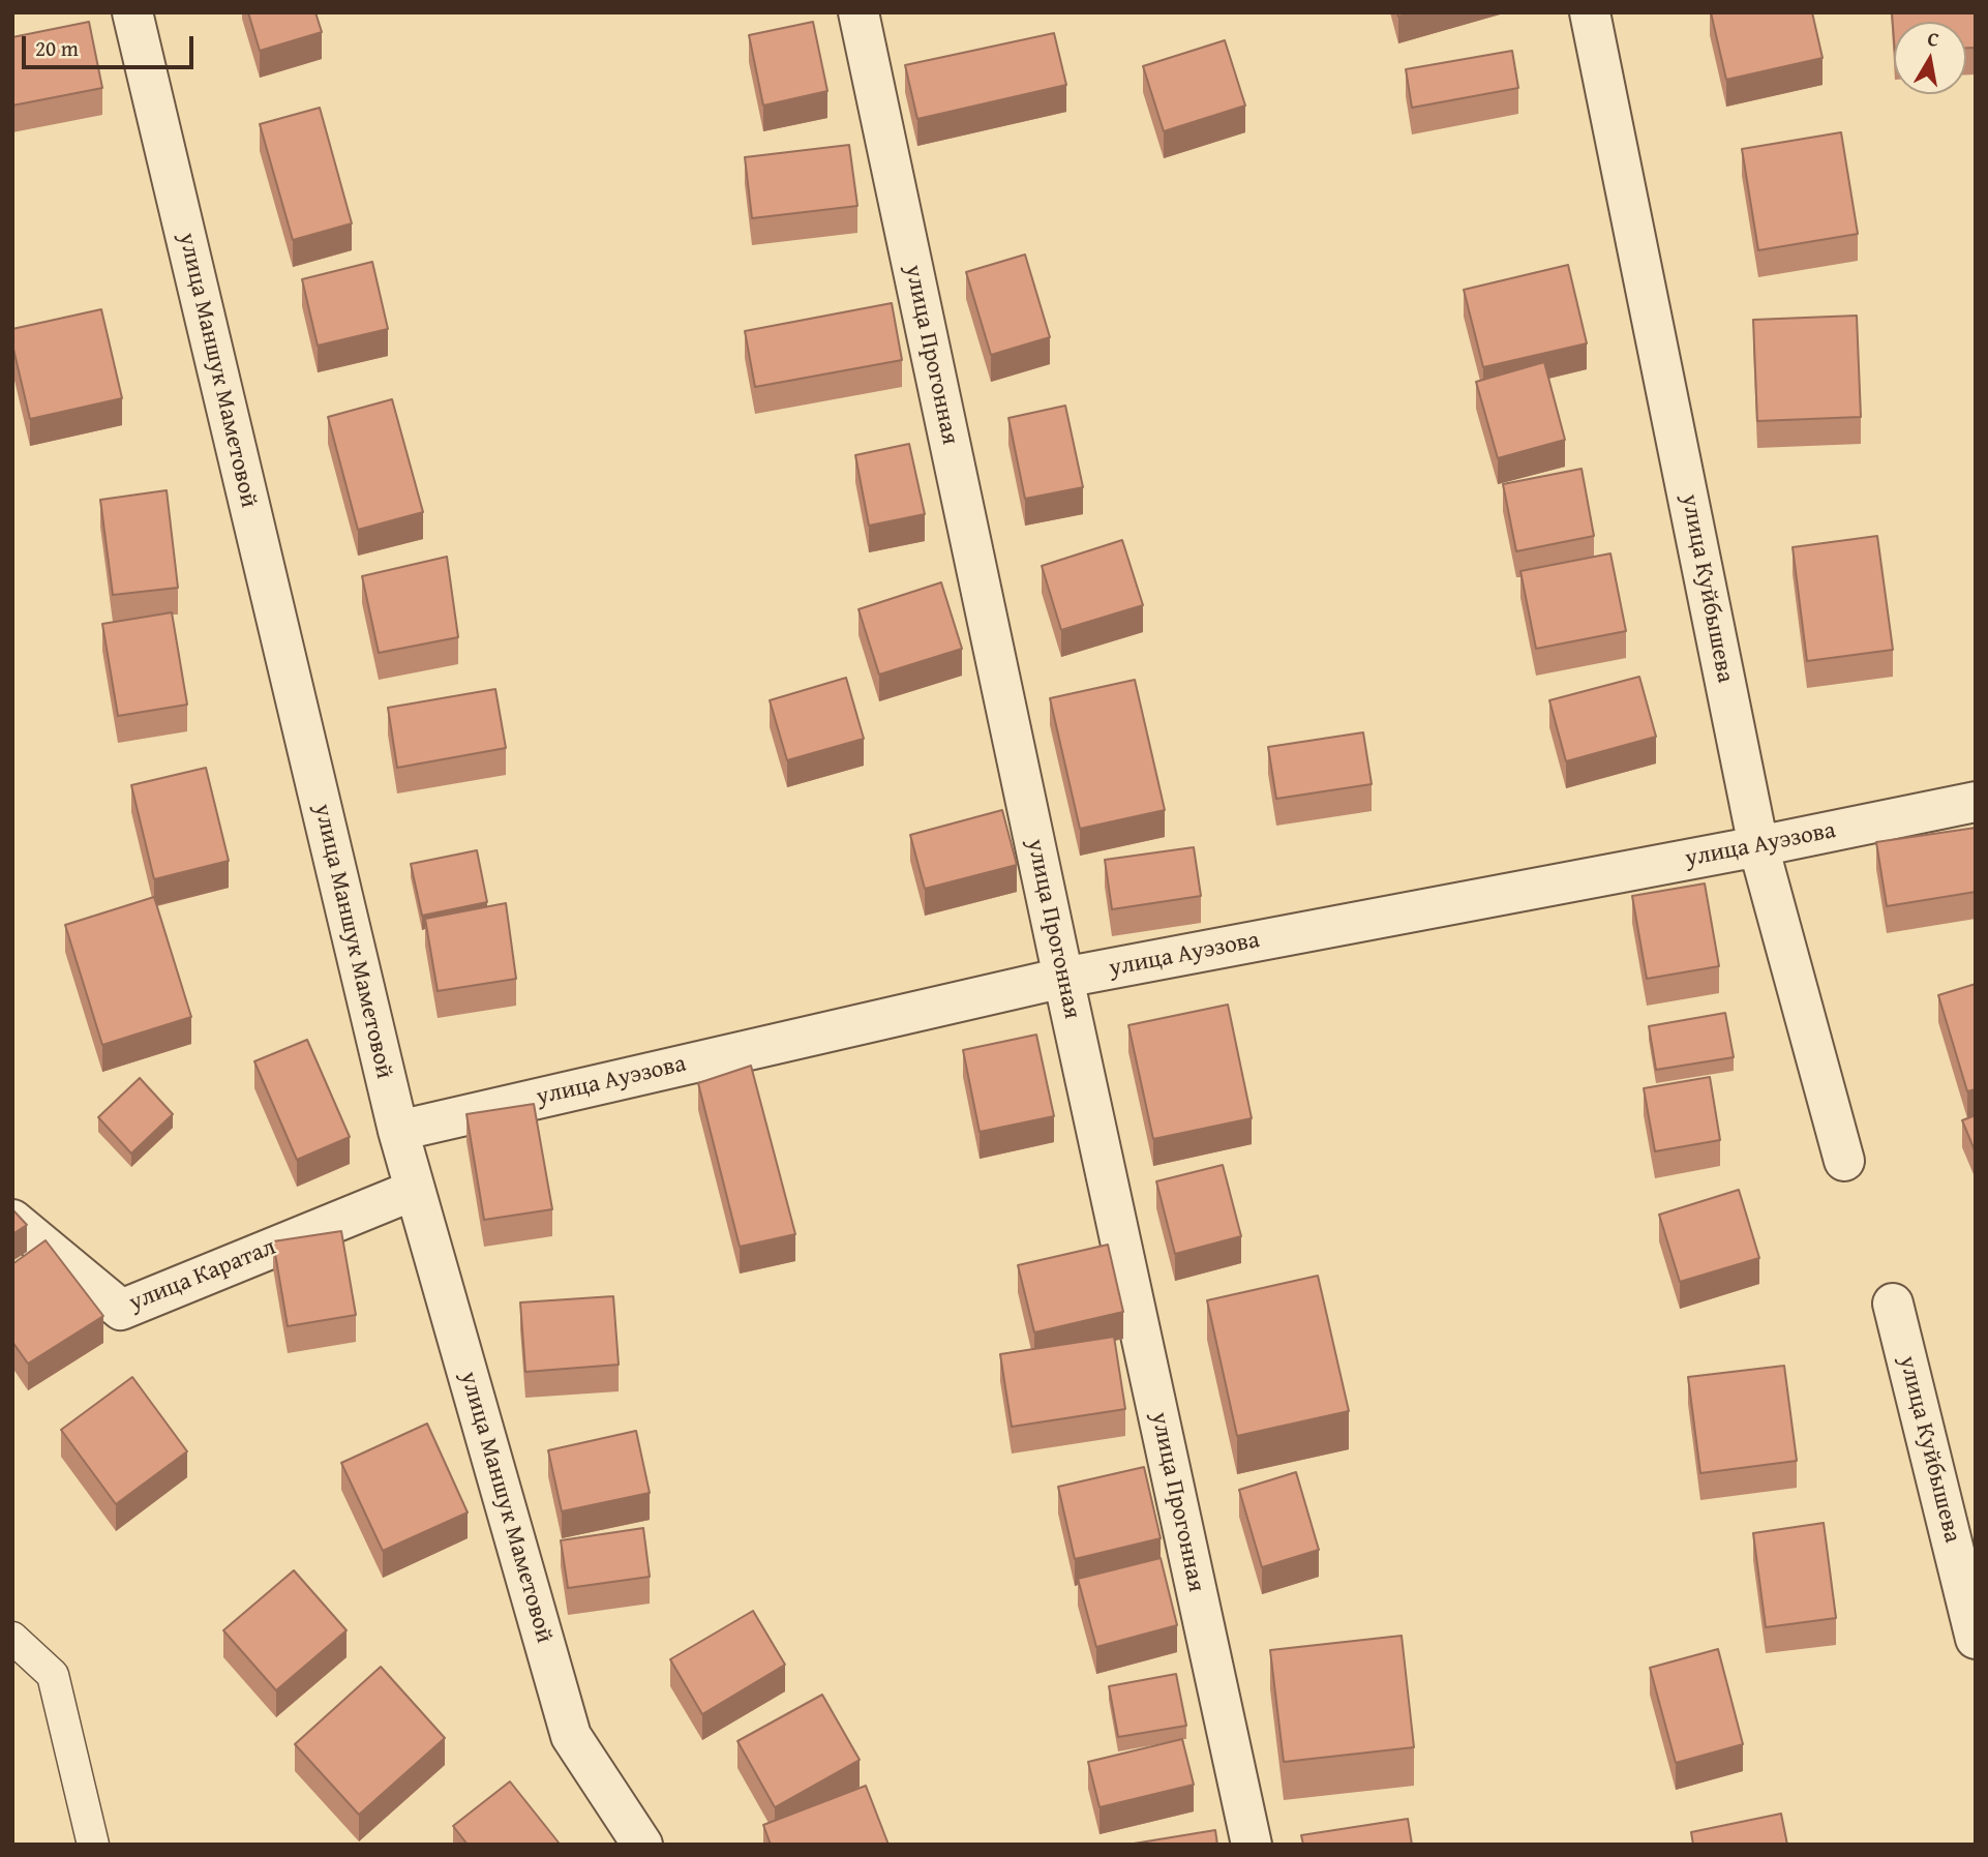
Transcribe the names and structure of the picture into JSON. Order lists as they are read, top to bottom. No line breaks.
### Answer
{"streets":{"street":["улица Прогонная","улица Маншук Маметовой","улица Куйбышева","улица Ауэзова","улица Каратал"]},"crossings":[["улица Прогонная","улица Ауэзова"],["улица Маншук Маметовой","улица Ауэзова"],["улица Маншук Маметовой","улица Каратал"],["улица Куйбышева","улица Ауэзова"]],"scale_bar":"20 m","north":"top"}
